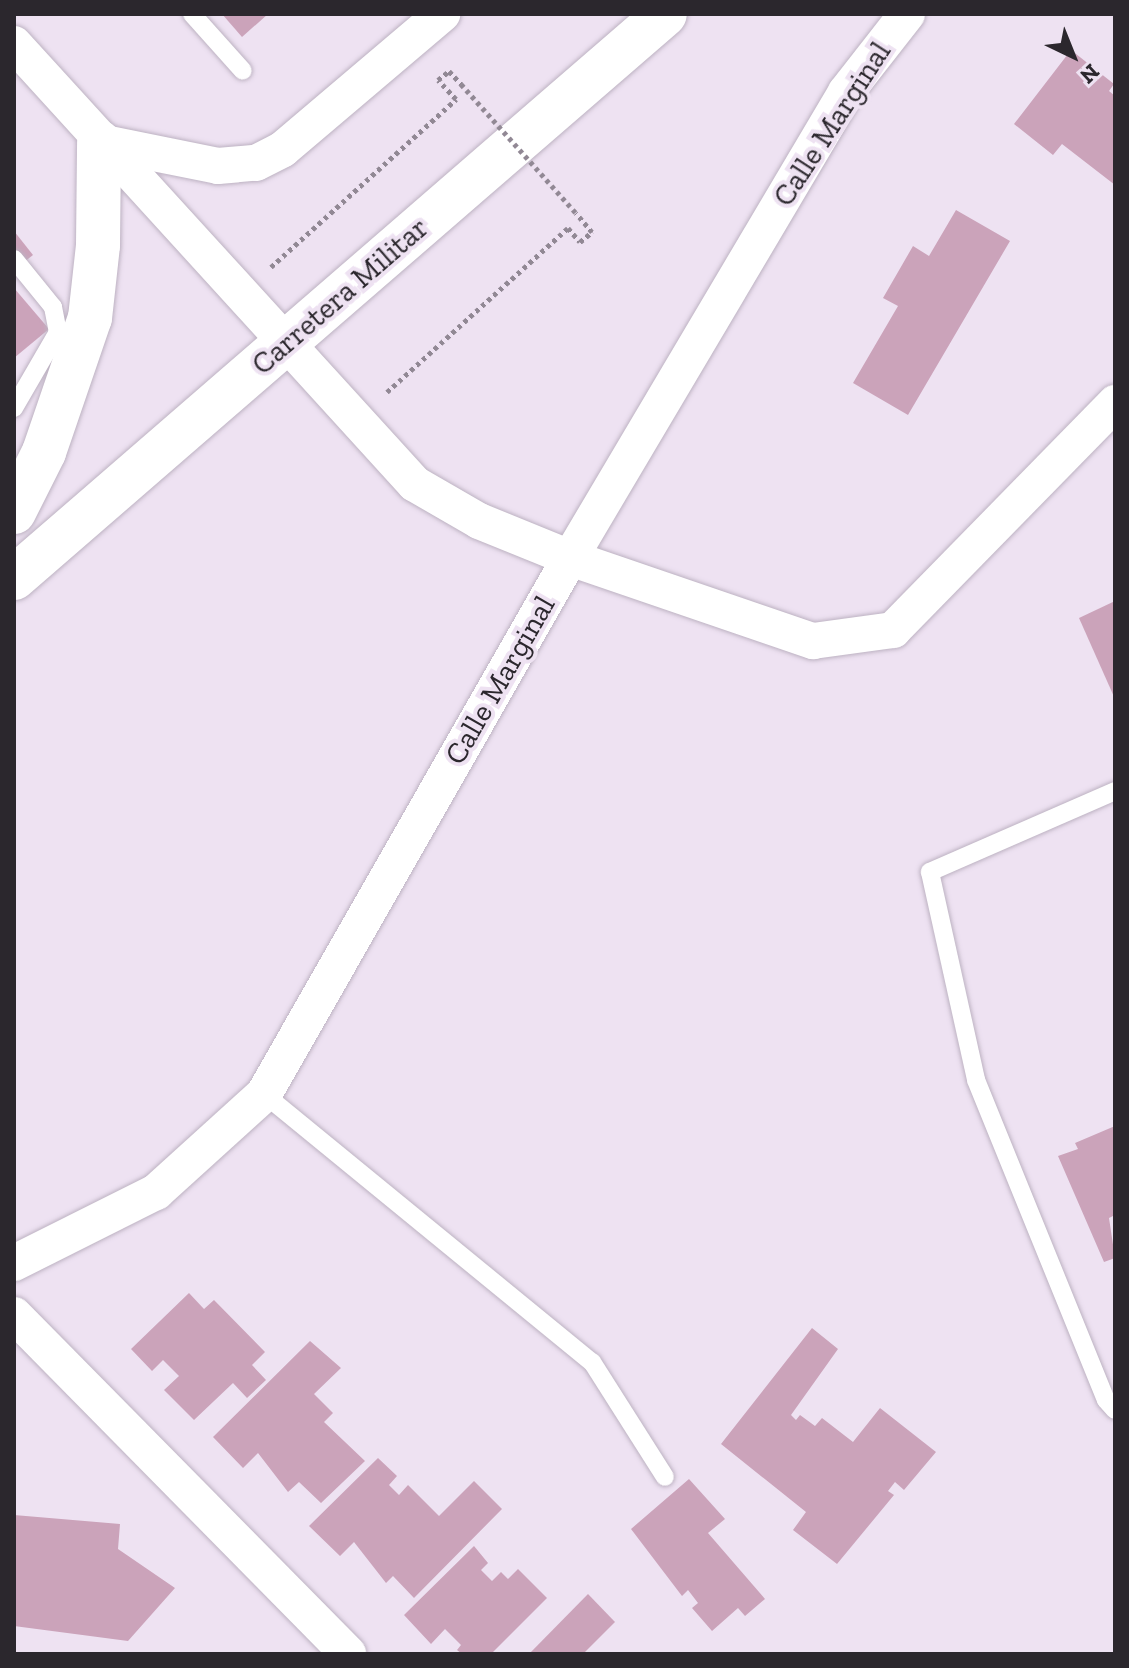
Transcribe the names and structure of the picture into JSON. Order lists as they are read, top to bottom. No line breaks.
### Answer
{"streets":{"main road":["Carretera Militar"],"street":["Calle Marginal"]},"north":"bottom right"}
